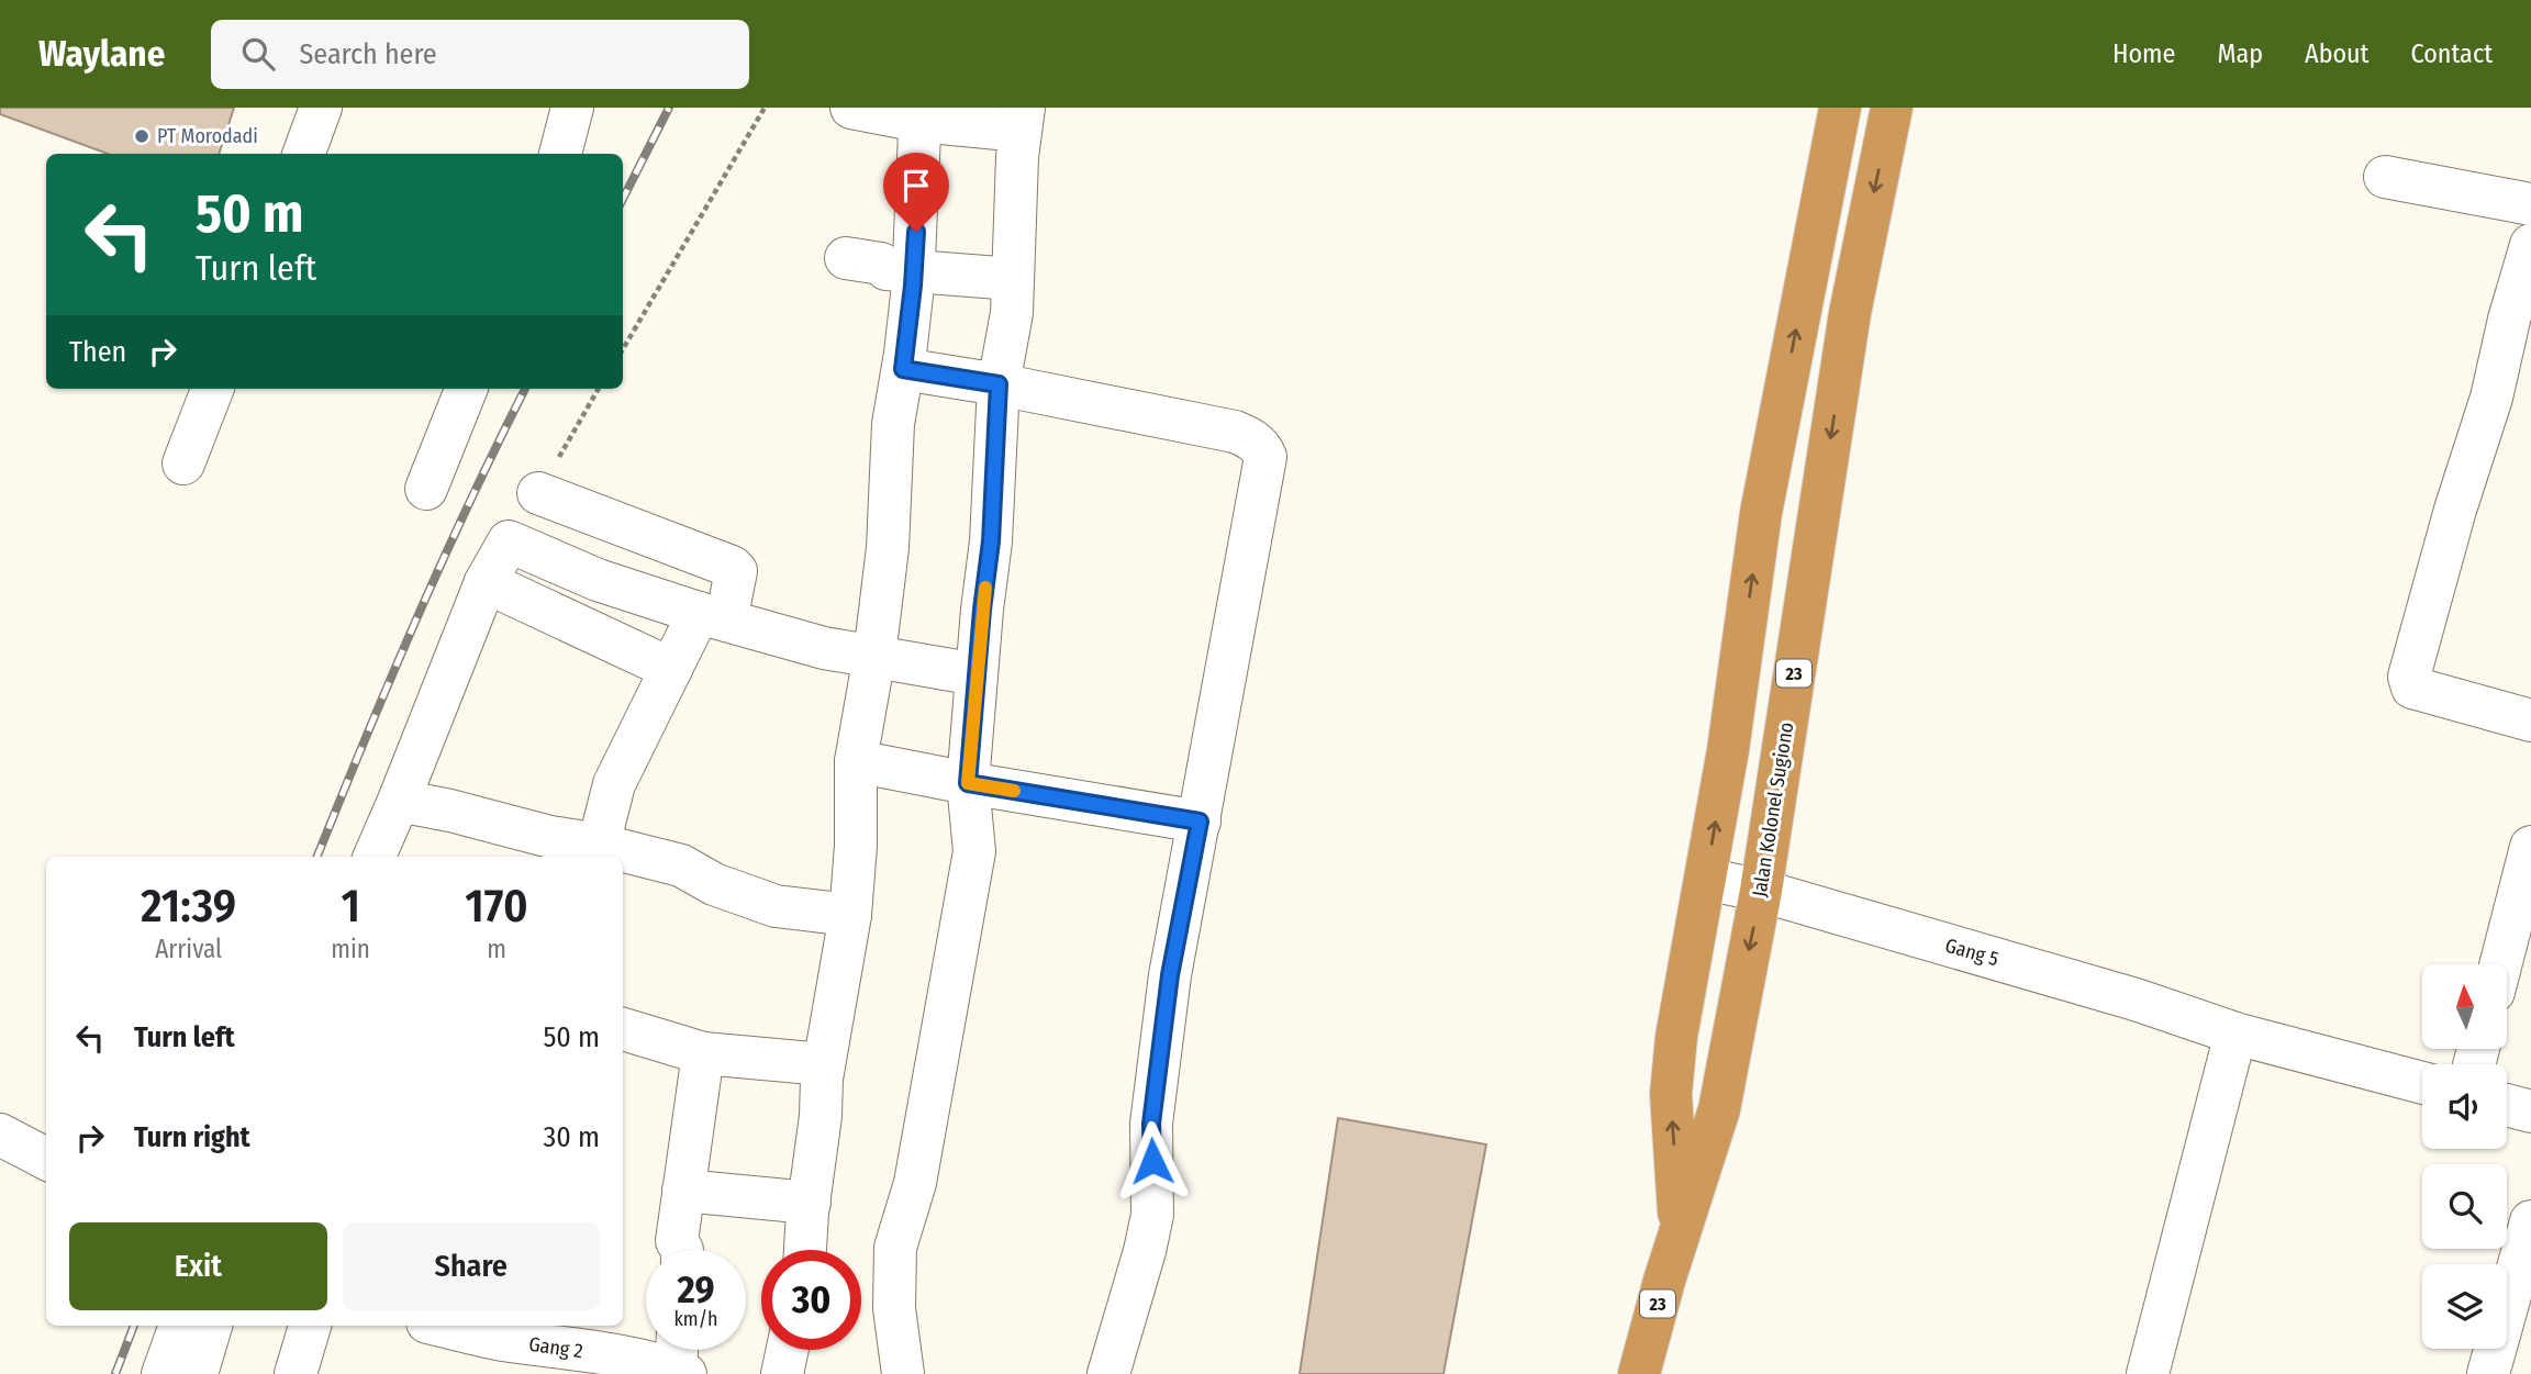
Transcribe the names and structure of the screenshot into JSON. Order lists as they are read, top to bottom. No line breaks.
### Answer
{"streets":{"highway":["23","Jalan Kolonel Sugiono"],"street":["Gang 5","Gang 2"]},"crossings":[["Jalan Kolonel Sugiono","Gang 5"]],"places":["PT Morodadi"],"north":"top","page":{"header":"Waylane","search":"Search here","nav":["Home","Map","About","Contact"],"turn":["50 m","Turn left"],"then":"Then","eta":["21:39","Arrival","1","min","170","m"],"list":[{"name":"Turn left","value":"50 m"},{"name":"Turn right","value":"30 m"}],"buttons":["Exit","Share"],"speed":"29 km/h","limit":"30"}}
